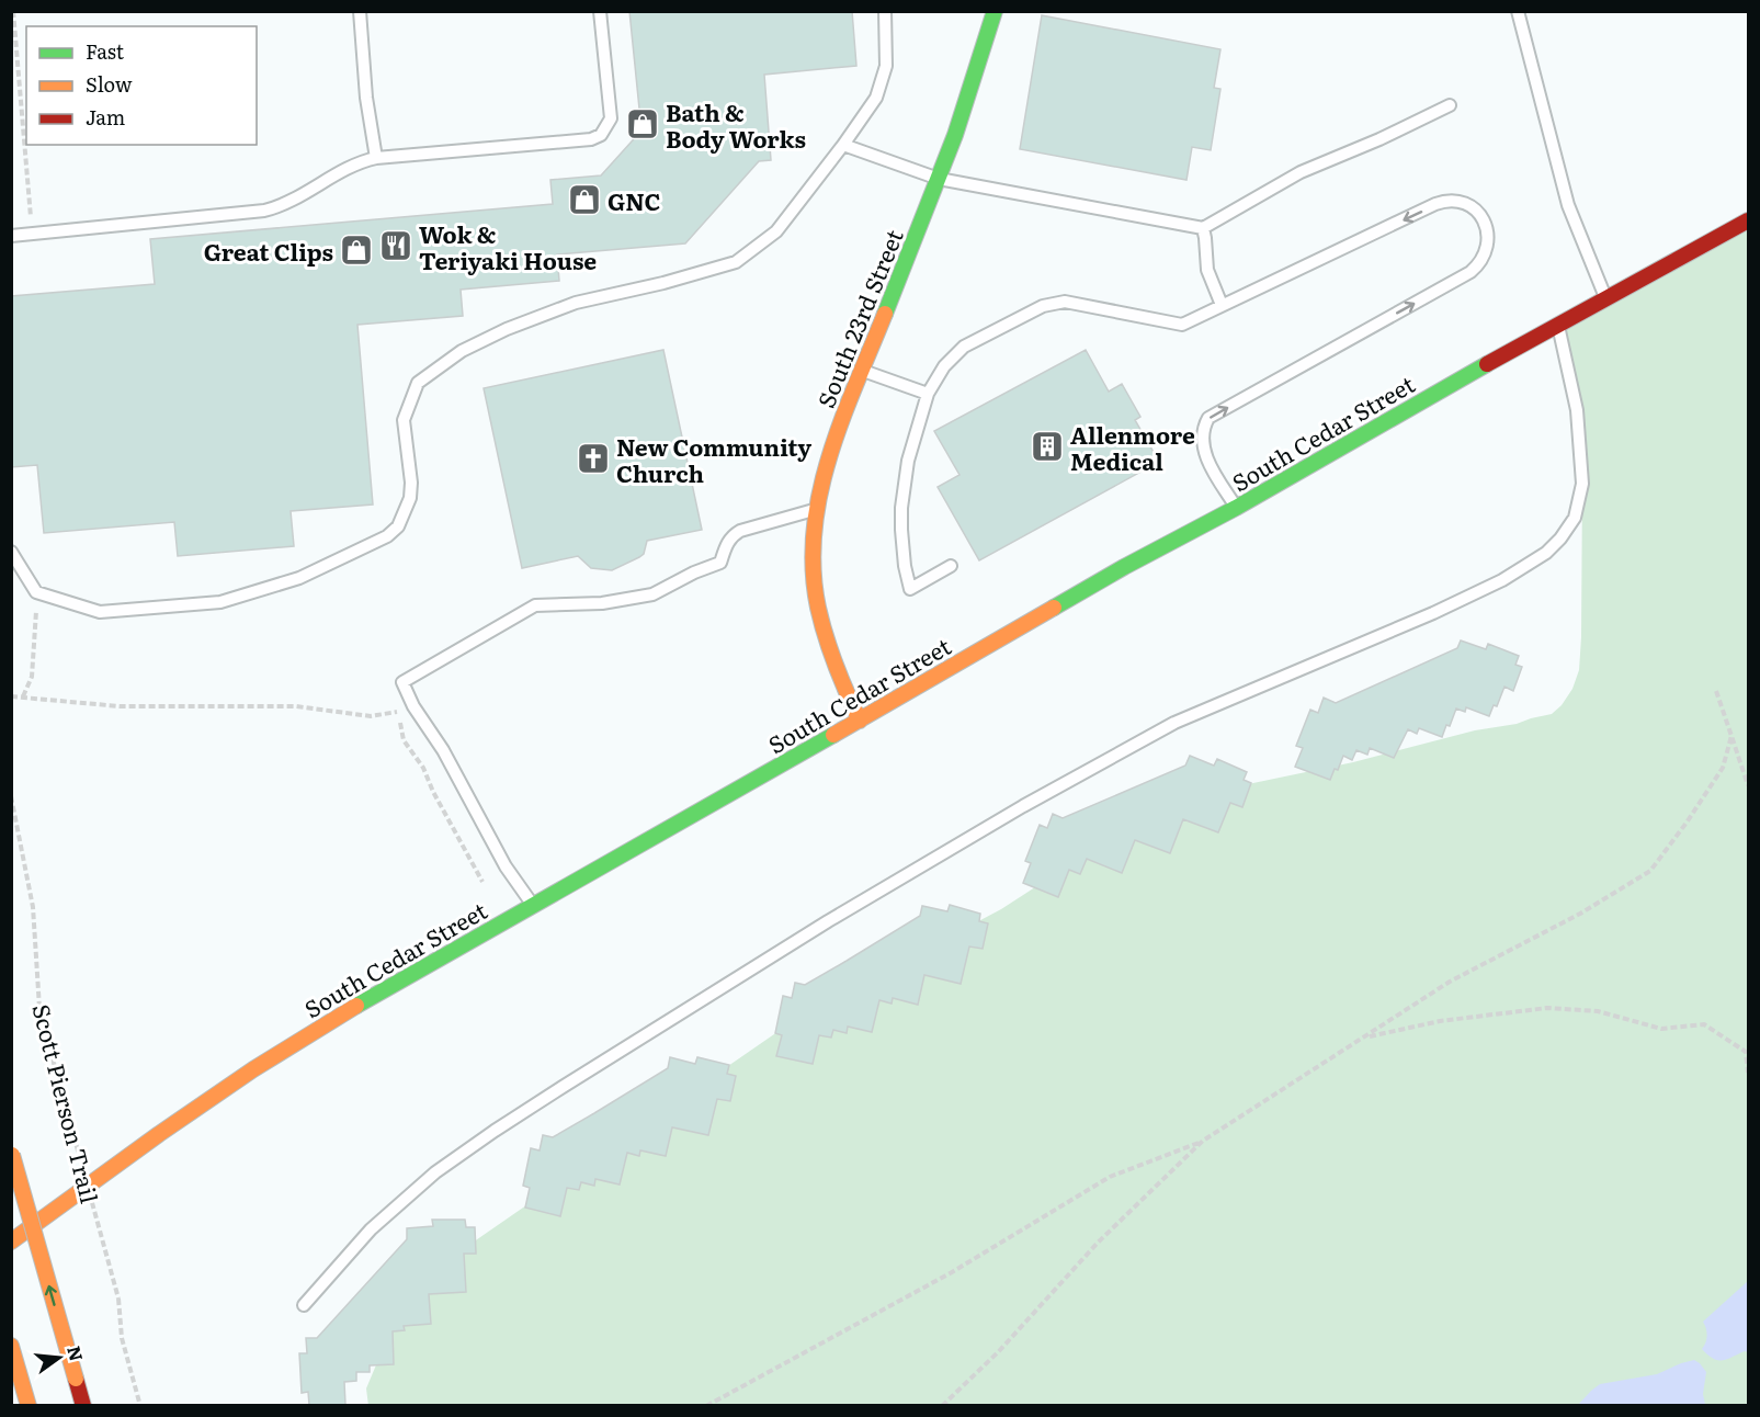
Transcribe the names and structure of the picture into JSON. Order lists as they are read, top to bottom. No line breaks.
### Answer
{"streets":{"main road":["South 23rd Street","South Cedar Street"],"path":["Scott Pierson Trail"]},"crossings":[["South 23rd Street","South Cedar Street"]],"places":{"shop":["Bath & Body Works","GNC","Great Clips"],"restaurant":["Wok & Teriyaki House"],"building":["Allenmore Medical"],"church":["New Community Church"]},"legend":["Fast","Slow","Jam"],"north":"right"}
